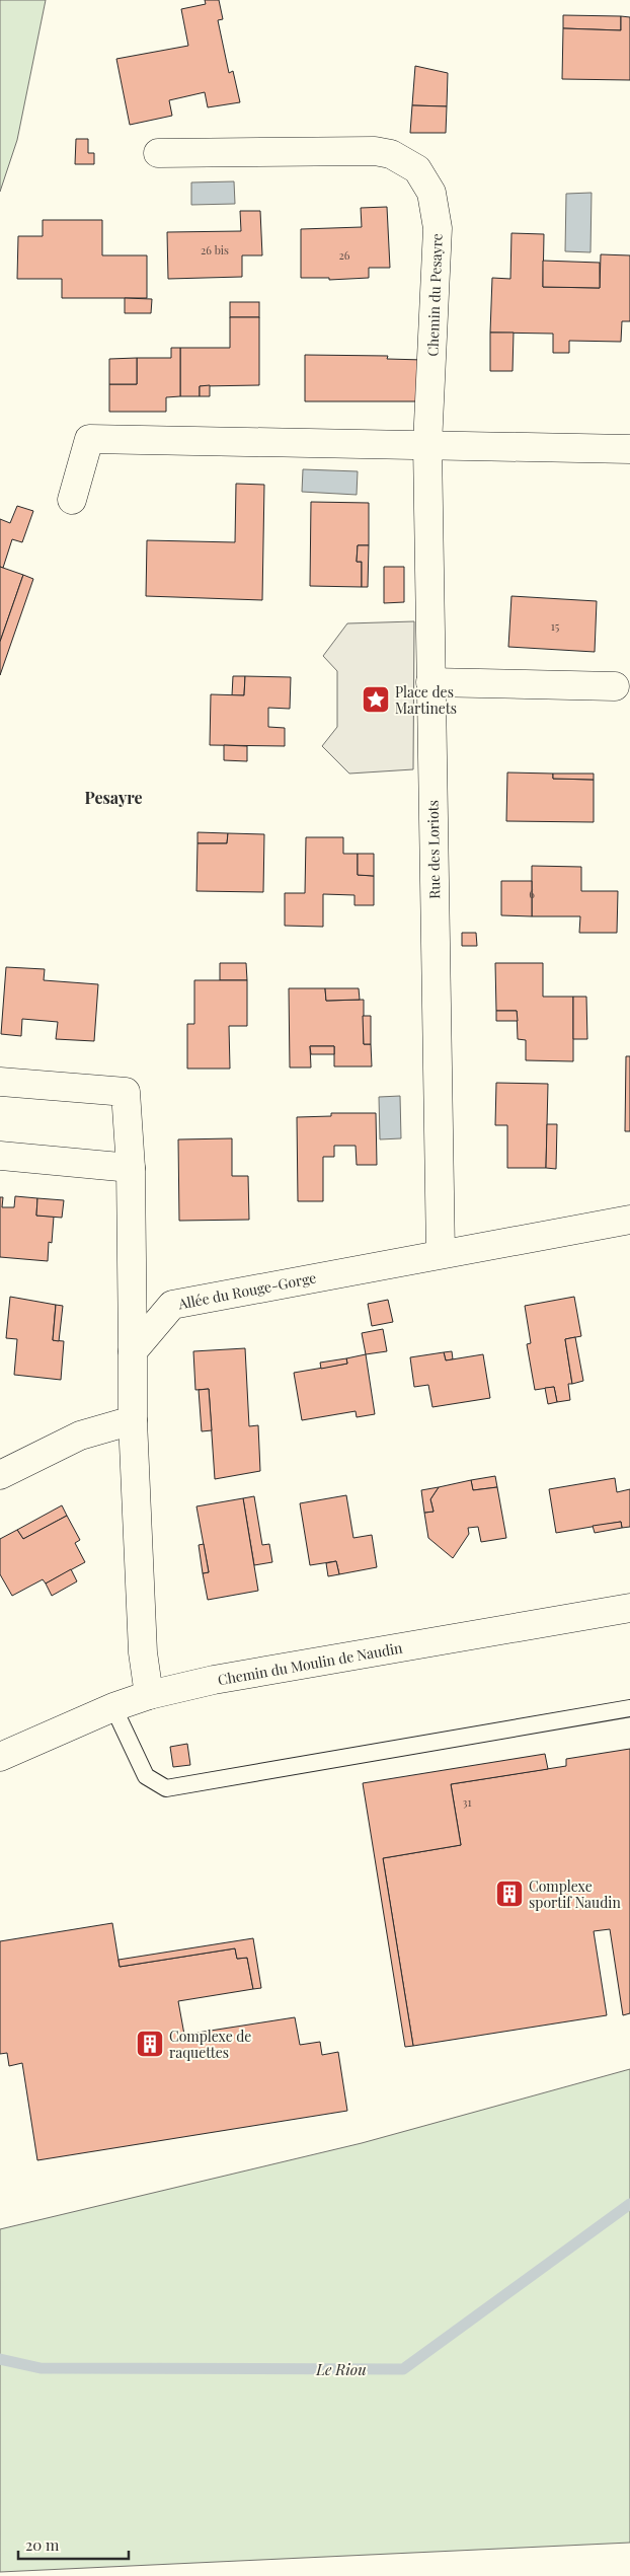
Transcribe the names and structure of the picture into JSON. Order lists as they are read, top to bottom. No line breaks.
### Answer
{"streets":{"street":["Chemin du Pesayre","Rue des Loriots","Allée du Rouge-Gorge","Chemin du Moulin de Naudin"]},"crossings":[["Chemin du Pesayre","Rue des Loriots"],["Rue des Loriots","Allée du Rouge-Gorge"]],"districts":["Pesayre"],"water":["Le Riou"],"places":{"place":["Place des Martinets"],"building":["Complexe sportif Naudin","Complexe de raquettes"]},"house_numbers":["26 bis","26","15","6","31"],"scale_bar":"20 m"}
